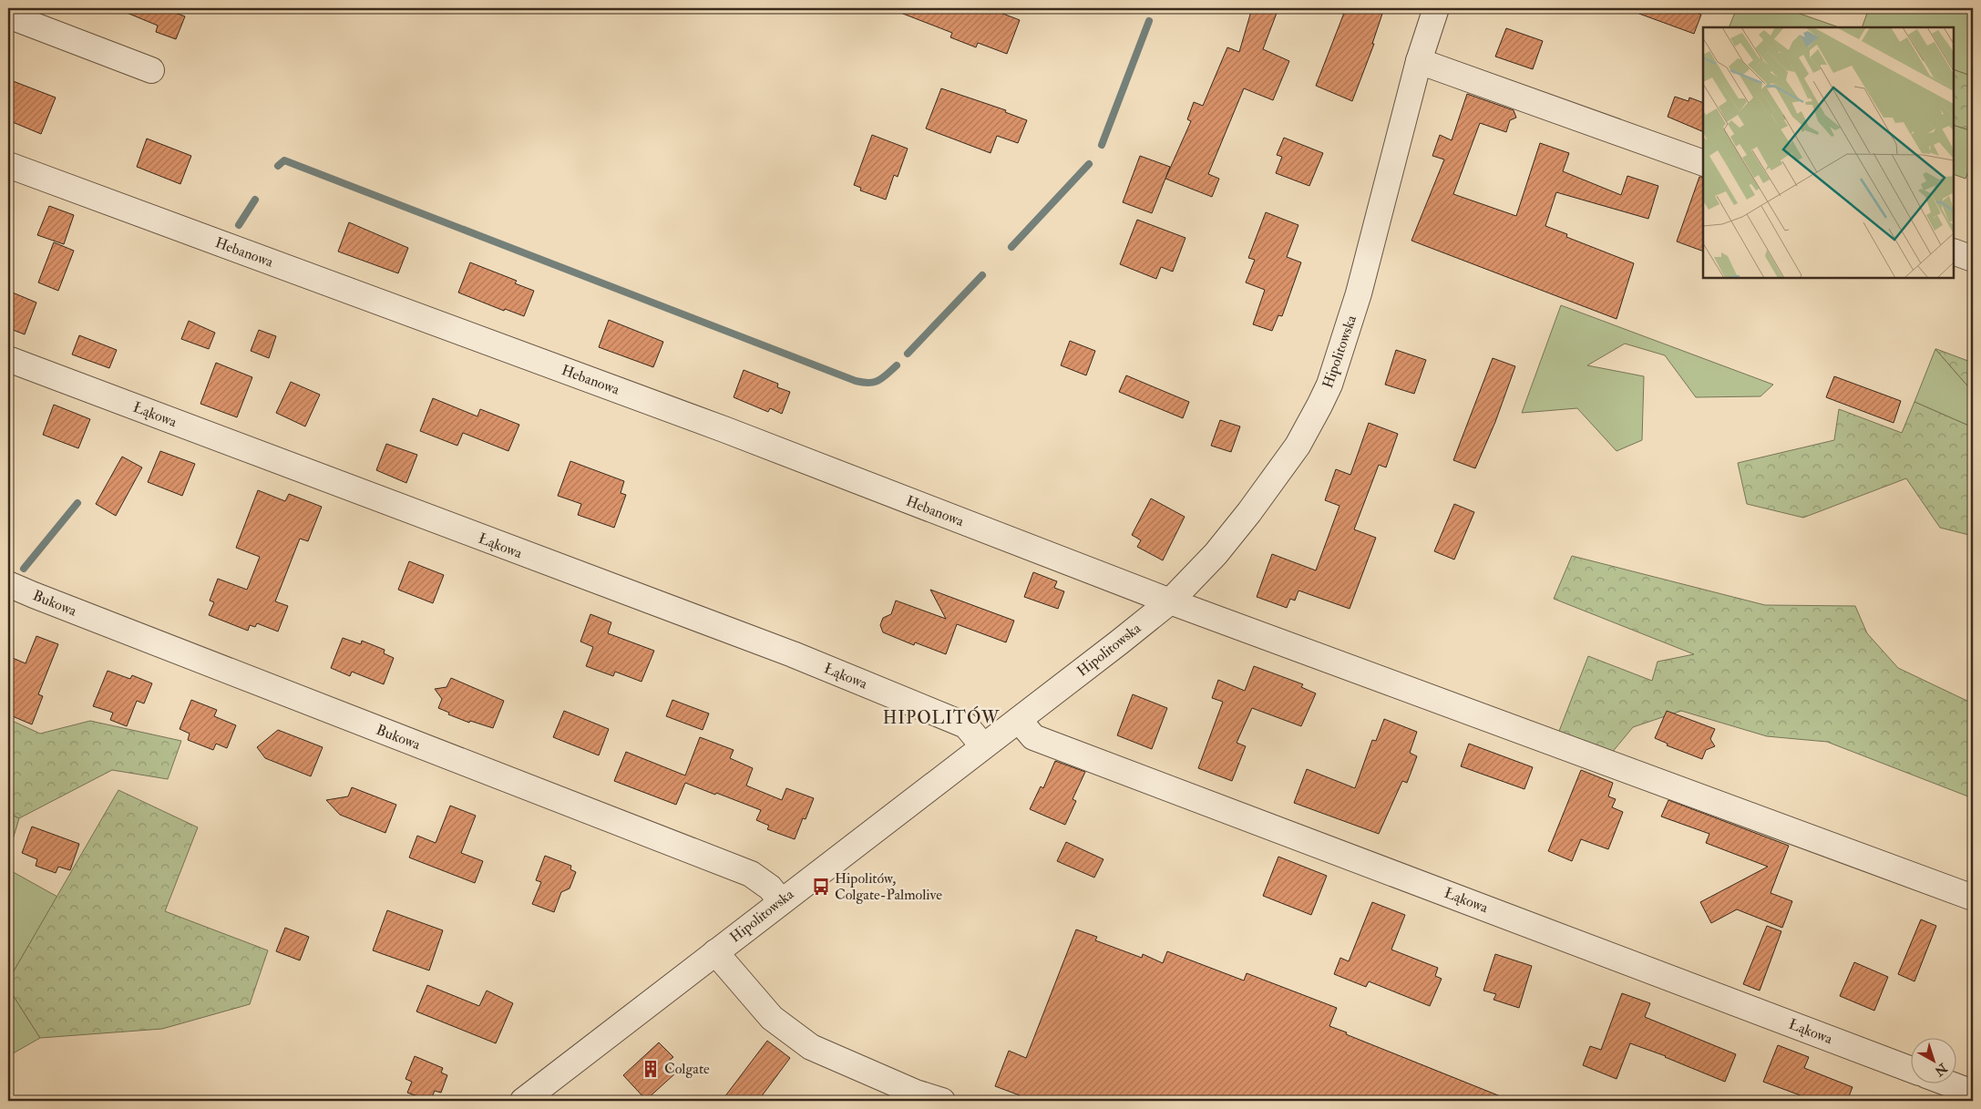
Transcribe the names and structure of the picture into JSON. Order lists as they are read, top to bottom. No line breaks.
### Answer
{"streets":{"street":["Hebanowa","Hipolitowska","Łąkowa","Bukowa"]},"crossings":[["Hebanowa","Hipolitowska"],["Hipolitowska","Łąkowa"],["Hipolitowska","Bukowa"]],"districts":["HIPOLITÓW"],"places":{"bus stop":["Hipolitów, Colgate-Palmolive"],"building":["Colgate"]},"north":"bottom right"}
